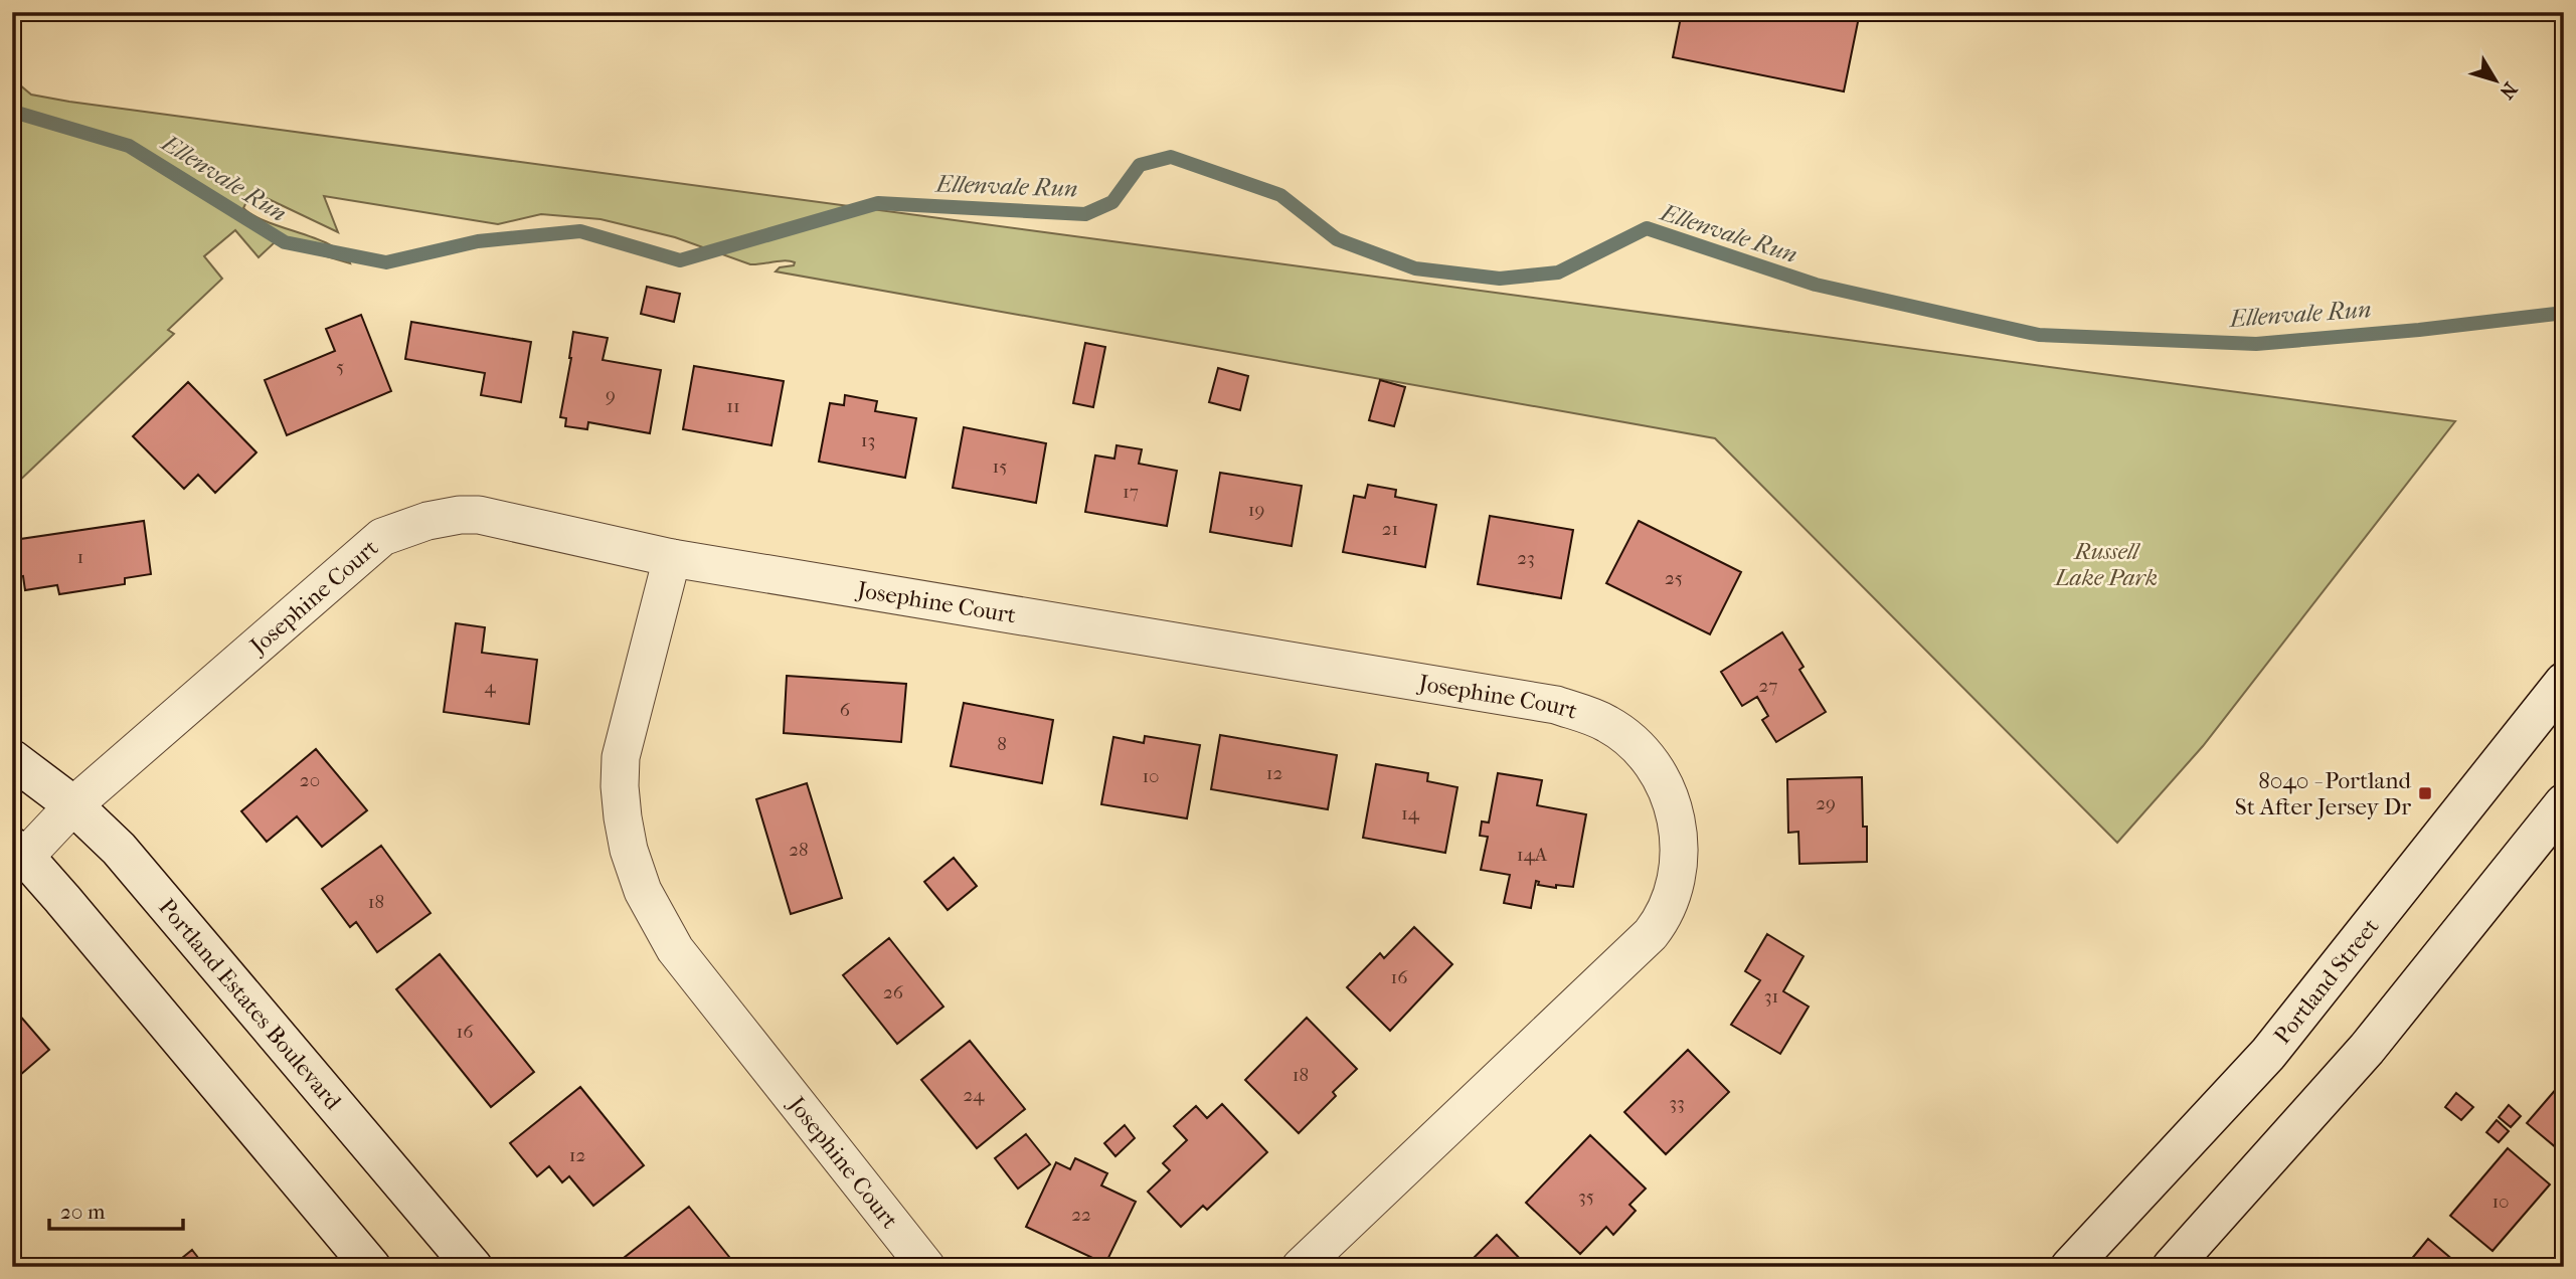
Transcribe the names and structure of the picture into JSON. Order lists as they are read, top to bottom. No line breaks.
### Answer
{"streets":{"main road":["Portland Street","Portland Estates Boulevard"],"street":["Josephine Court"]},"crossings":[["Josephine Court","Portland Estates Boulevard"]],"water":["Ellenvale Run"],"parks":["Russell Lake Park"],"places":{"transit":["8040 - Portland St After Jersey Dr"]},"house_numbers":["5","9","11","13","15","17","19","21","1","23","25","27","4","6","8","12","10","20","29","14","28","14A","18","16","26","31","16","18","24","33","12","35","10","22"],"scale_bar":"20 m","north":"bottom right"}
